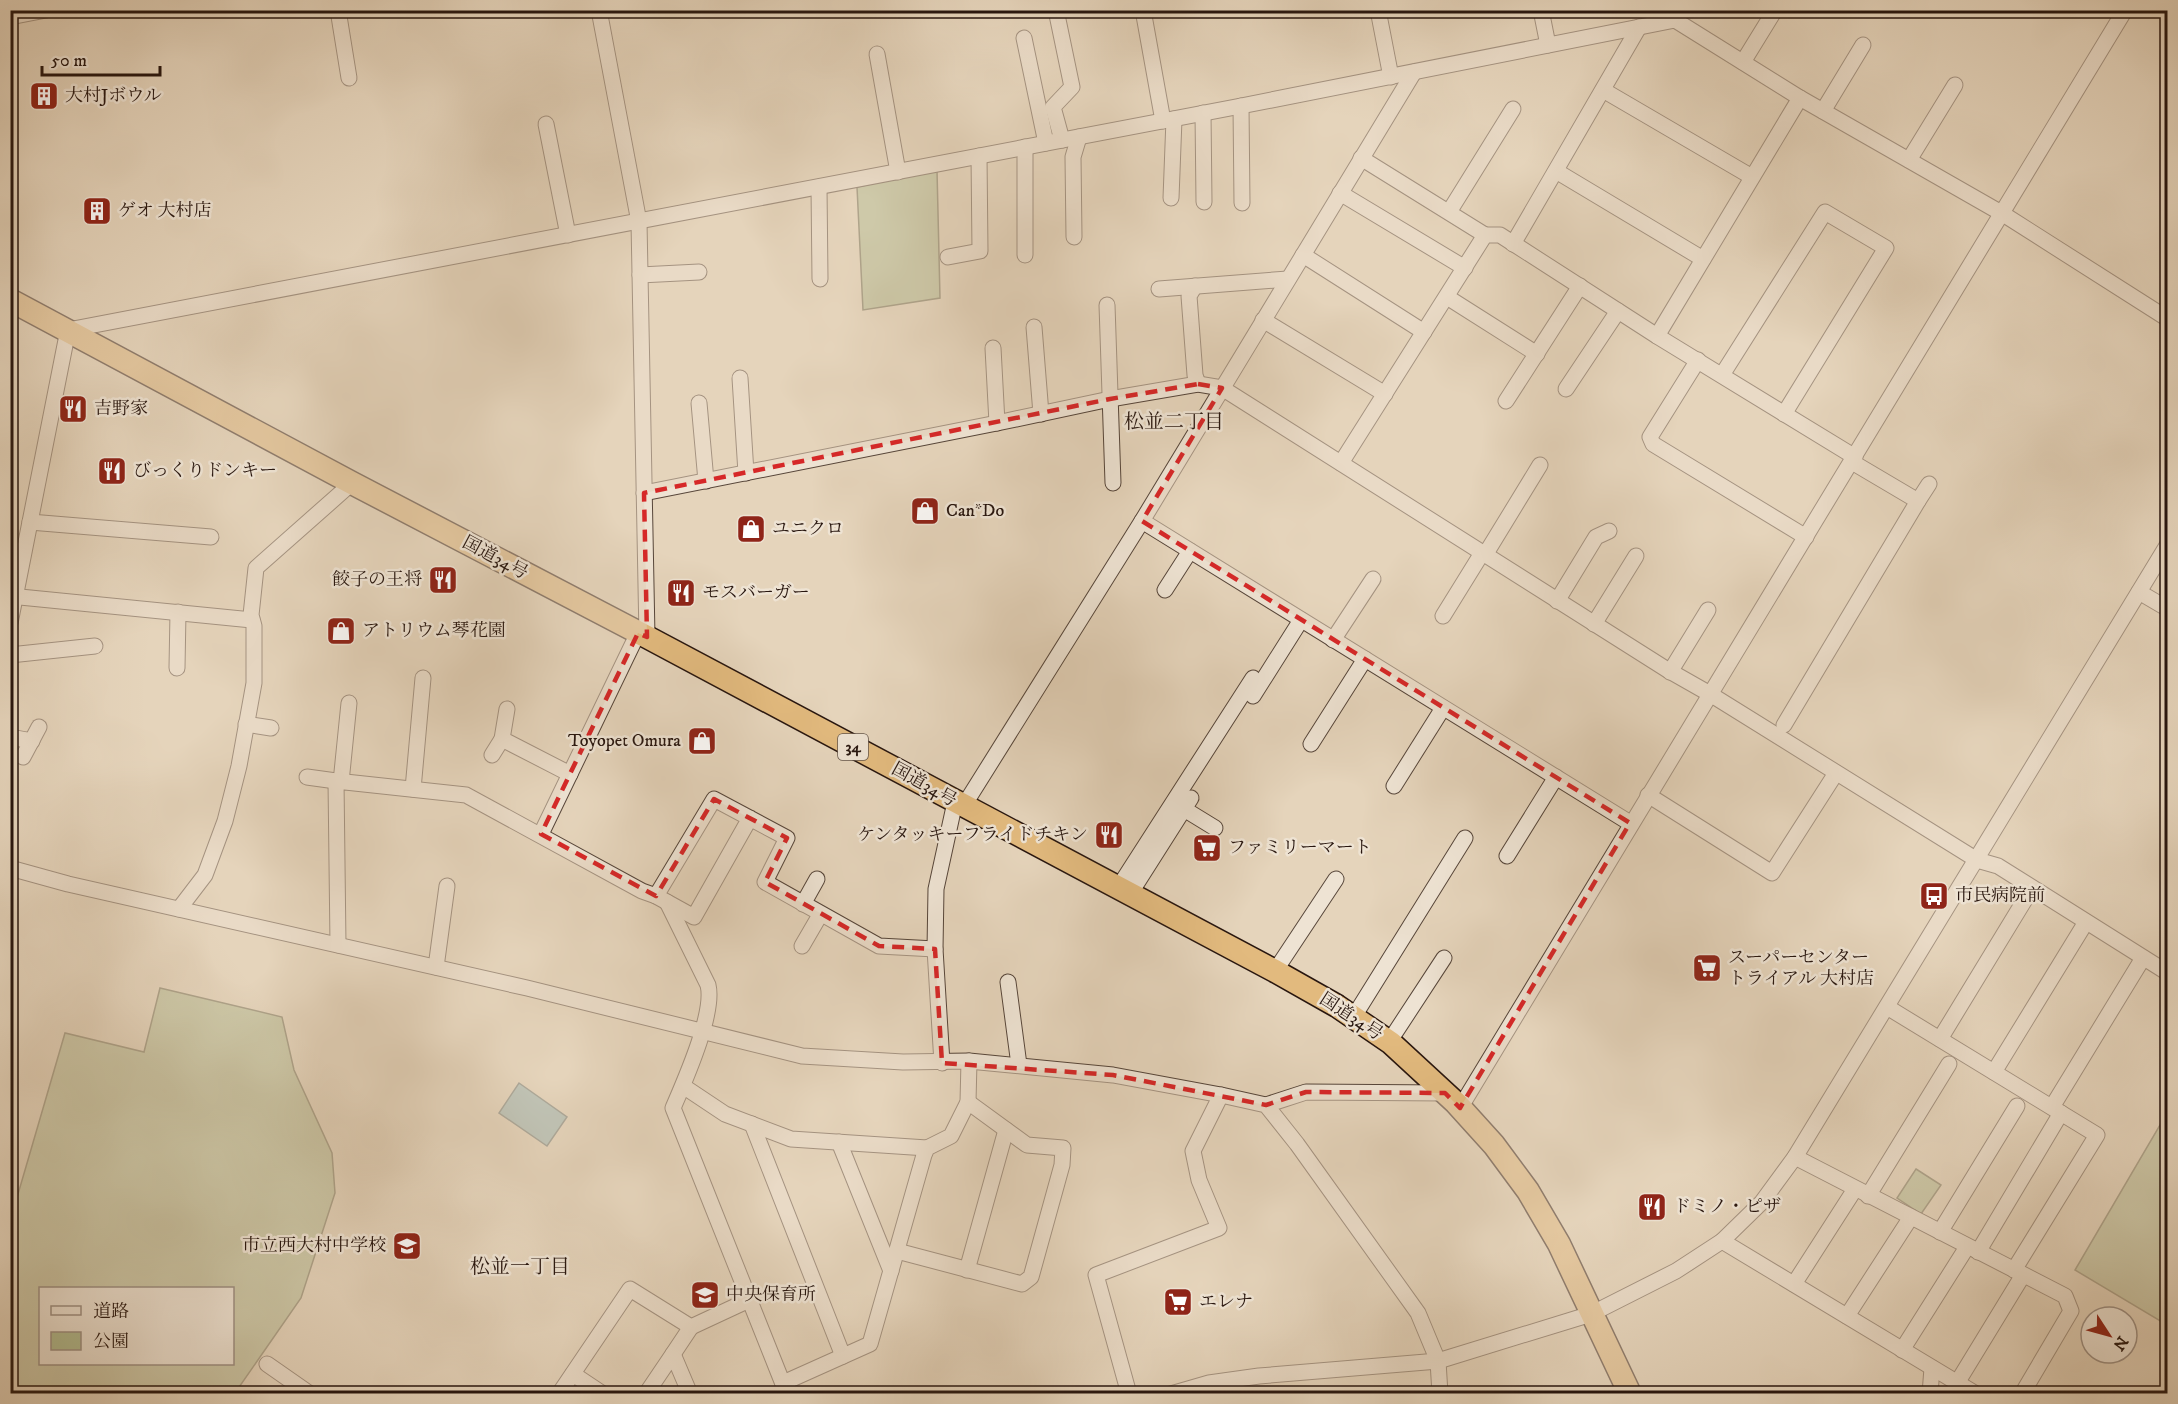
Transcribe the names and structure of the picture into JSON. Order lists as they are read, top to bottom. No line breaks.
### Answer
{"streets":{"highway":["国道34号","34"]},"districts":["松並二丁目","松並一丁目"],"places":{"building":["大村Jボウル","ゲオ 大村店"],"restaurant":["吉野家","びっくりドンキー","餃子の王将","モスバーガー","ケンタッキーフライドチキン","ドミノ・ピザ"],"shop":["Can*Do","ユニクロ","アトリウム琴花園","Toyopet Omura"],"supermarket":["ファミリーマート","スーパーセンター トライアル 大村店","エレナ"],"bus stop":["市民病院前"],"school or university":["市立西大村中学校","中央保育所"]},"legend":["道路","公園"],"scale_bar":"50 m","north":"bottom right"}
